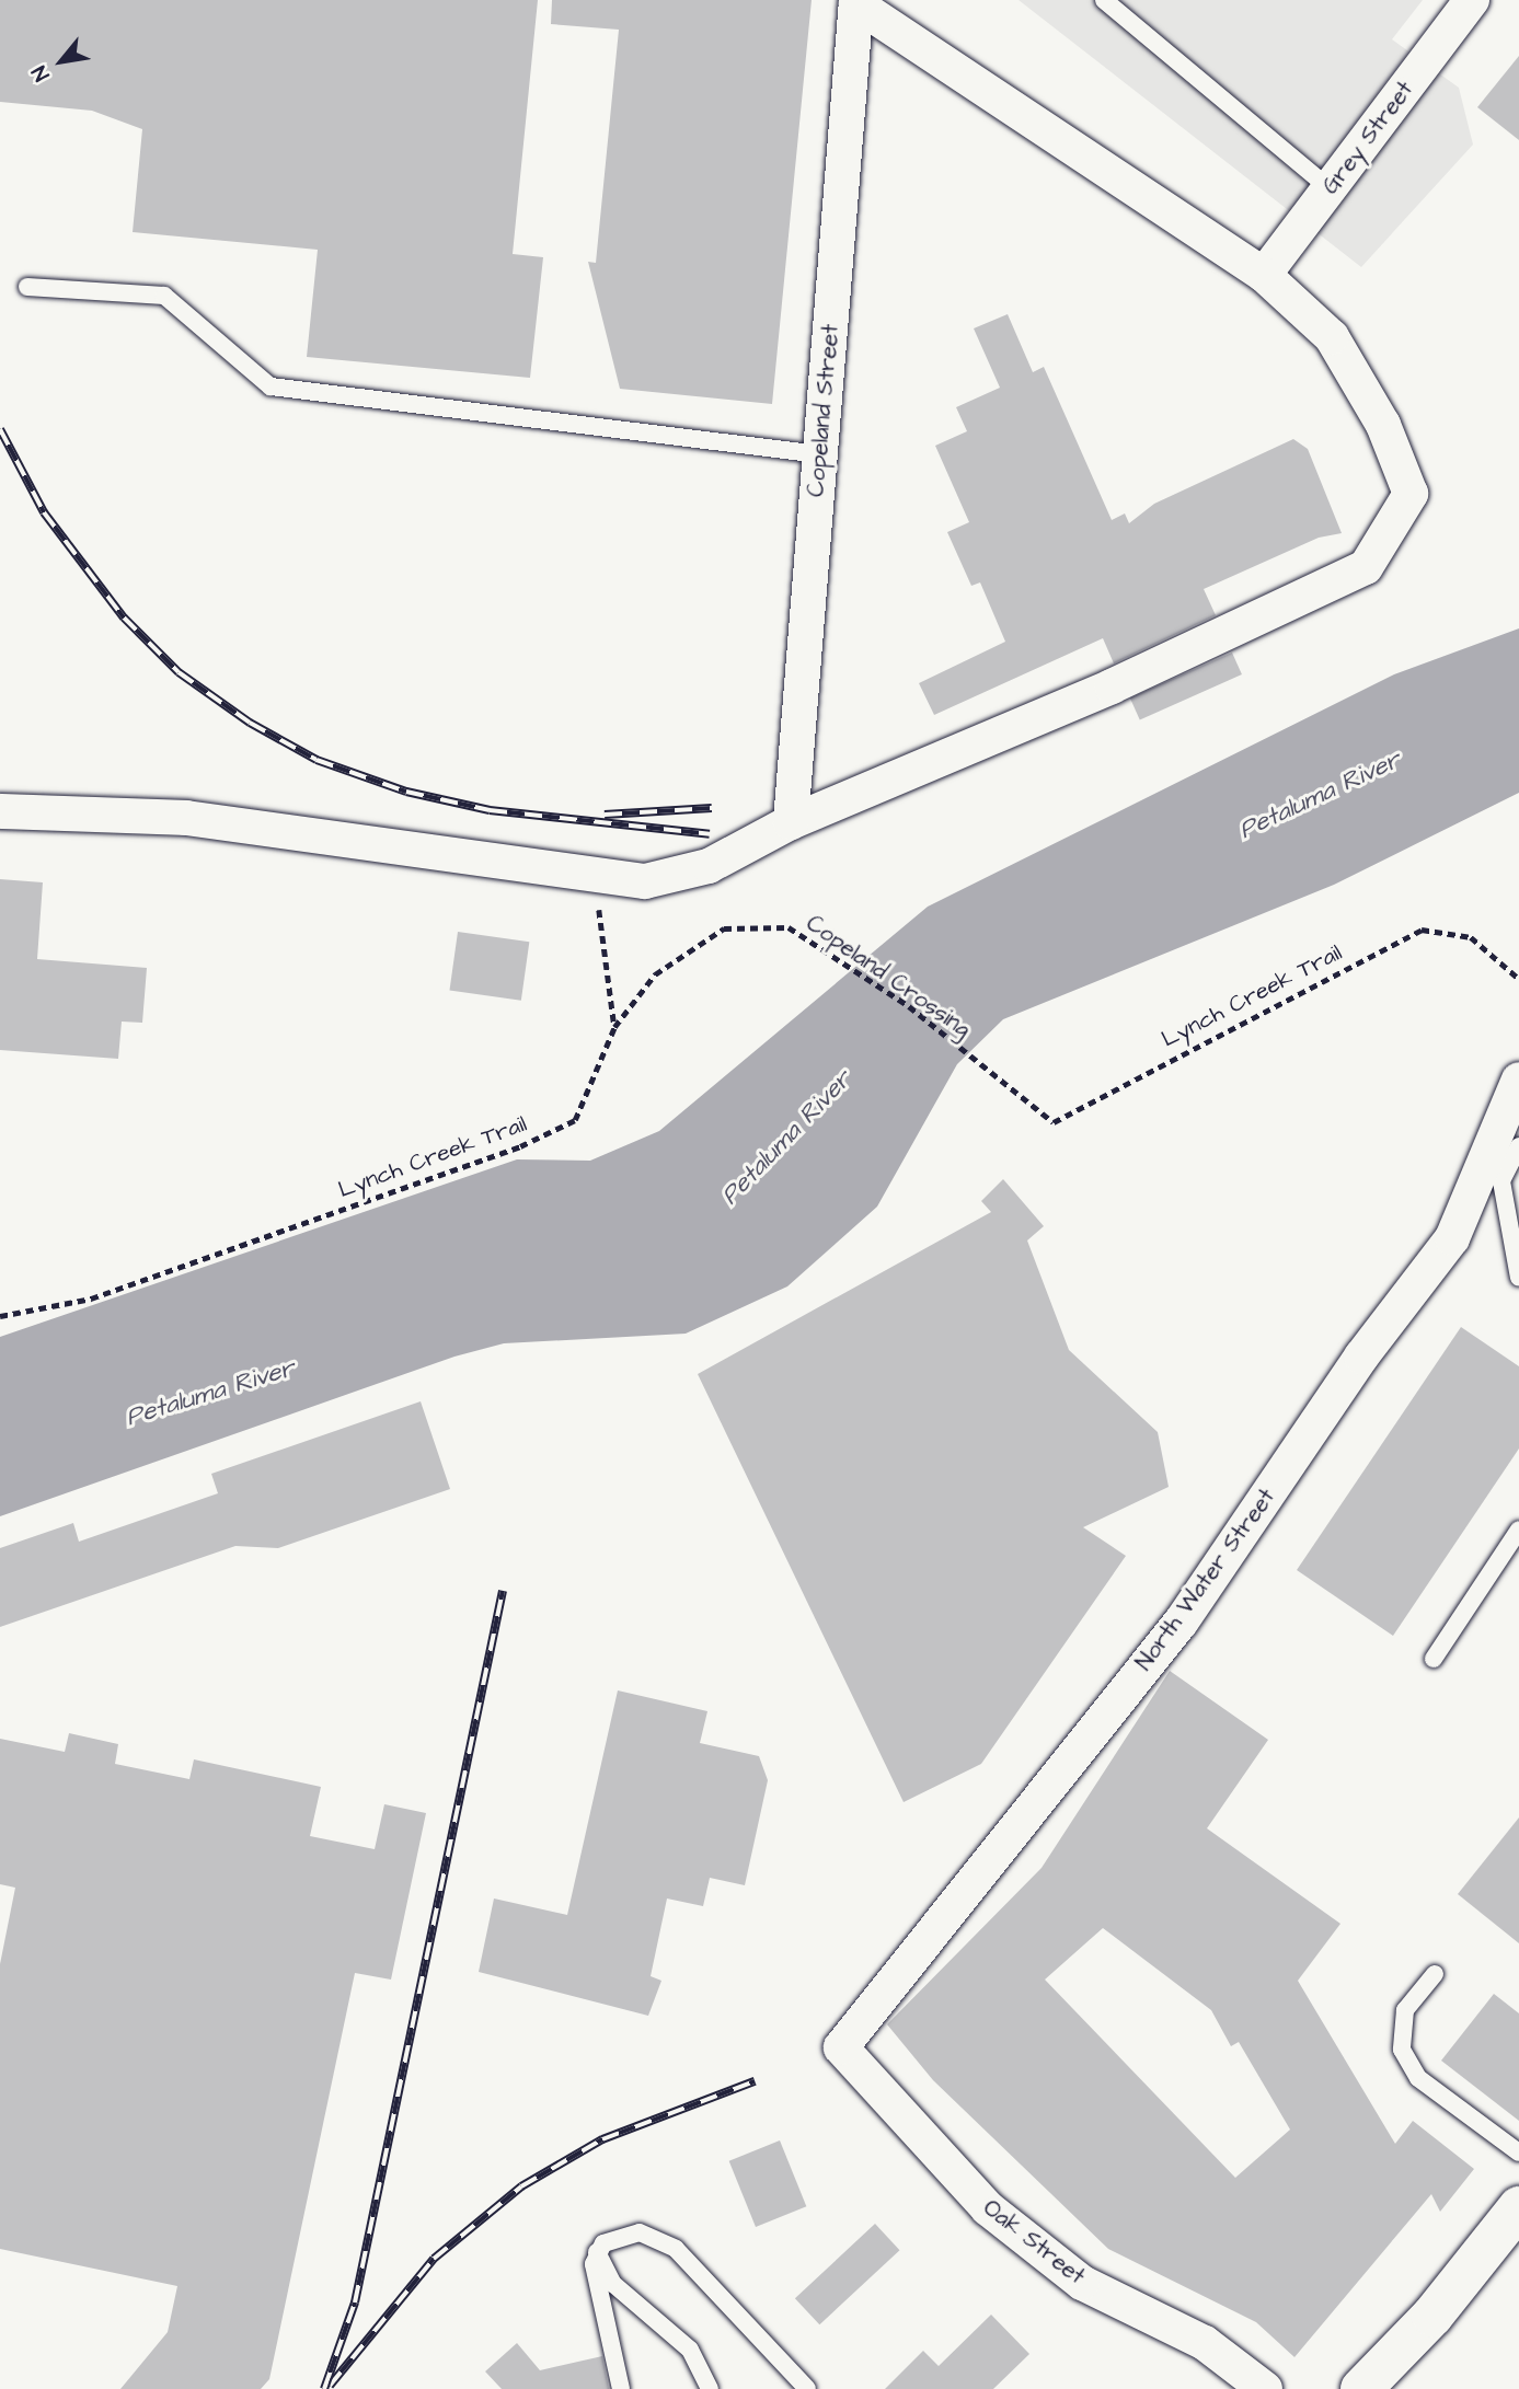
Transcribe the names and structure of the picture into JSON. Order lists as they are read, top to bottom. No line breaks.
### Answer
{"streets":{"street":["Grey Street","Copeland Street","North Water Street","Oak Street"],"path":["Copeland Crossing","Lynch Creek Trail"]},"crossings":[["Copeland Crossing","Lynch Creek Trail"],["North Water Street","Oak Street"]],"water":["Petaluma River"],"north":"bottom left"}
